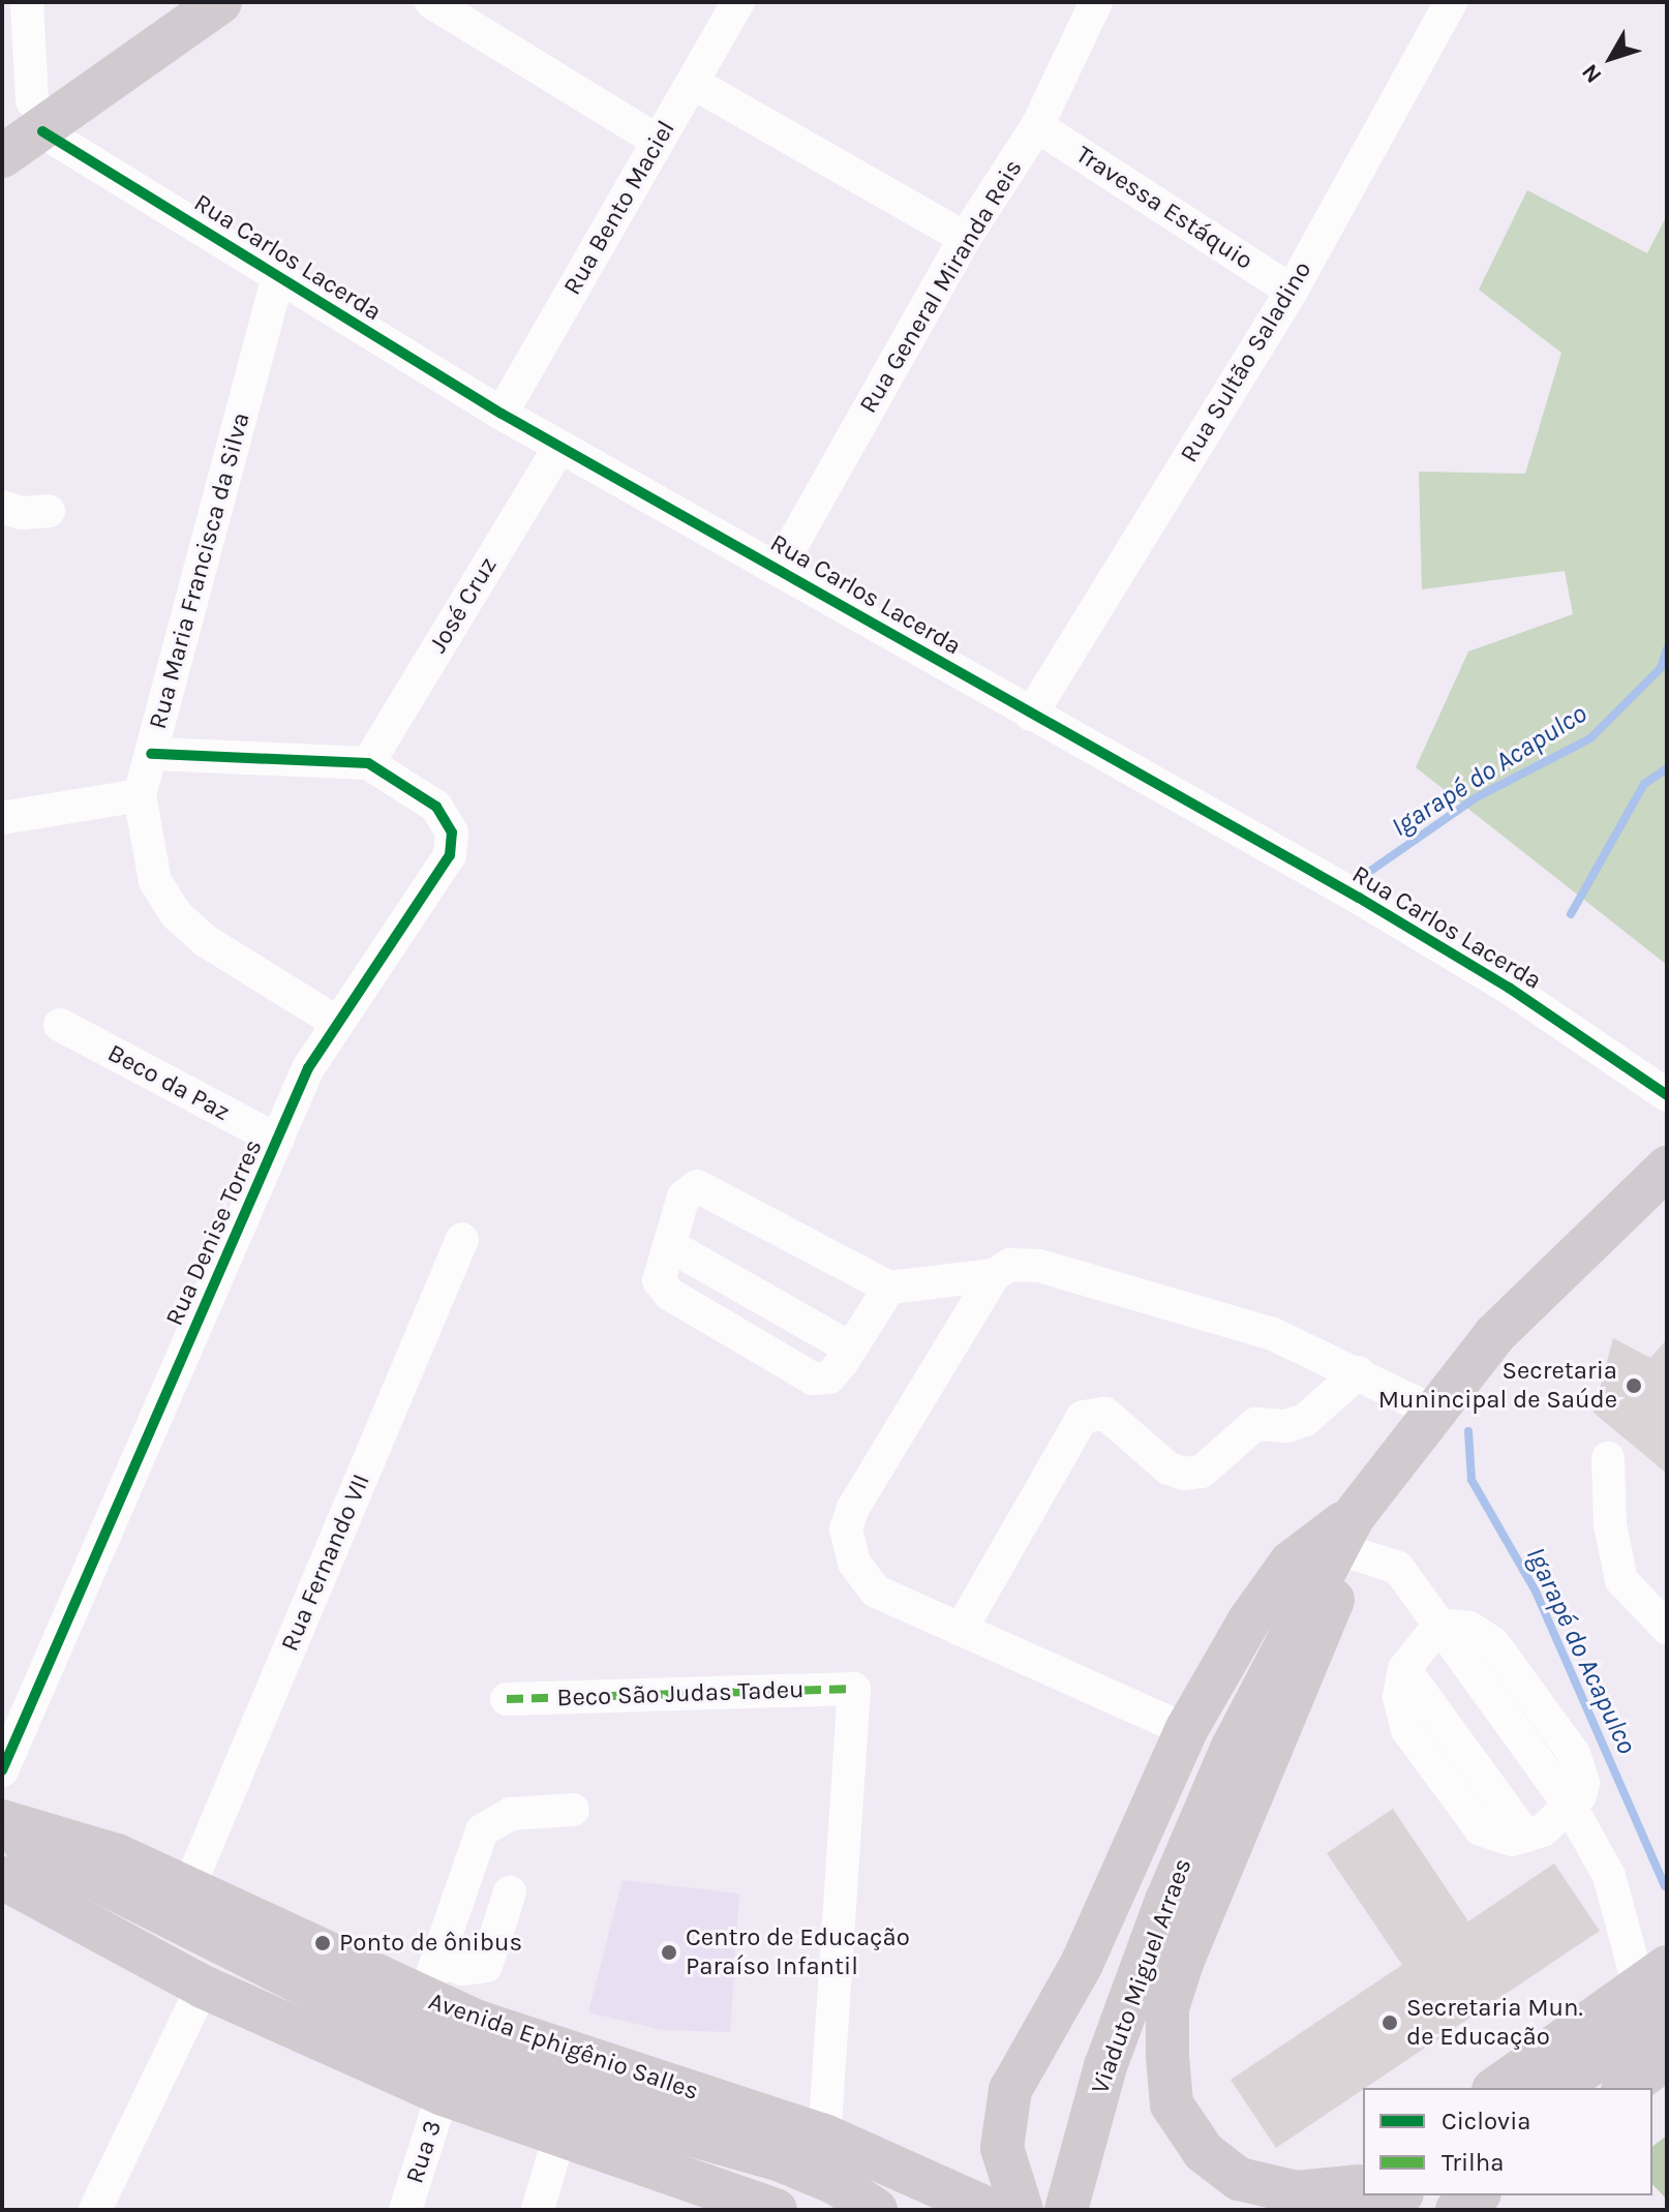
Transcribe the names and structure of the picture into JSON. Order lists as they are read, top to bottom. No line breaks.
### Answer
{"streets":{"main road":["Viaduto Miguel Arraes","Avenida Ephigênio Salles"],"street":["Rua Bento Maciel","Travessa Estáquio","Rua Carlos Lacerda","Rua General Miranda Reis","Rua Sultão Saladino","Rua Maria Francisca da Silva","José Cruz","Beco da Paz","Rua Denise Torres","Rua Fernando VII","Beco São Judas Tadeu","Rua 3"]},"crossings":[["Rua Bento Maciel","Rua Carlos Lacerda"],["Travessa Estáquio","Rua General Miranda Reis"],["Travessa Estáquio","Rua Sultão Saladino"],["Rua Carlos Lacerda","Rua General Miranda Reis"],["Rua Carlos Lacerda","Rua Sultão Saladino"],["Rua Carlos Lacerda","Rua Maria Francisca da Silva"],["Rua Carlos Lacerda","José Cruz"],["Rua Maria Francisca da Silva","Rua Denise Torres"],["José Cruz","Rua Denise Torres"],["Beco da Paz","Rua Denise Torres"],["Rua Fernando VII","Avenida Ephigênio Salles"],["Beco São Judas Tadeu","Avenida Ephigênio Salles"]],"water":["Igarapé do Acapulco"],"places":["Secretaria Munincipal de Saúde","Ponto de ônibus","Centro de Educação Paraíso Infantil","Secretaria Mun. de Educação"],"legend":["Ciclovia","Trilha"],"north":"bottom left"}
